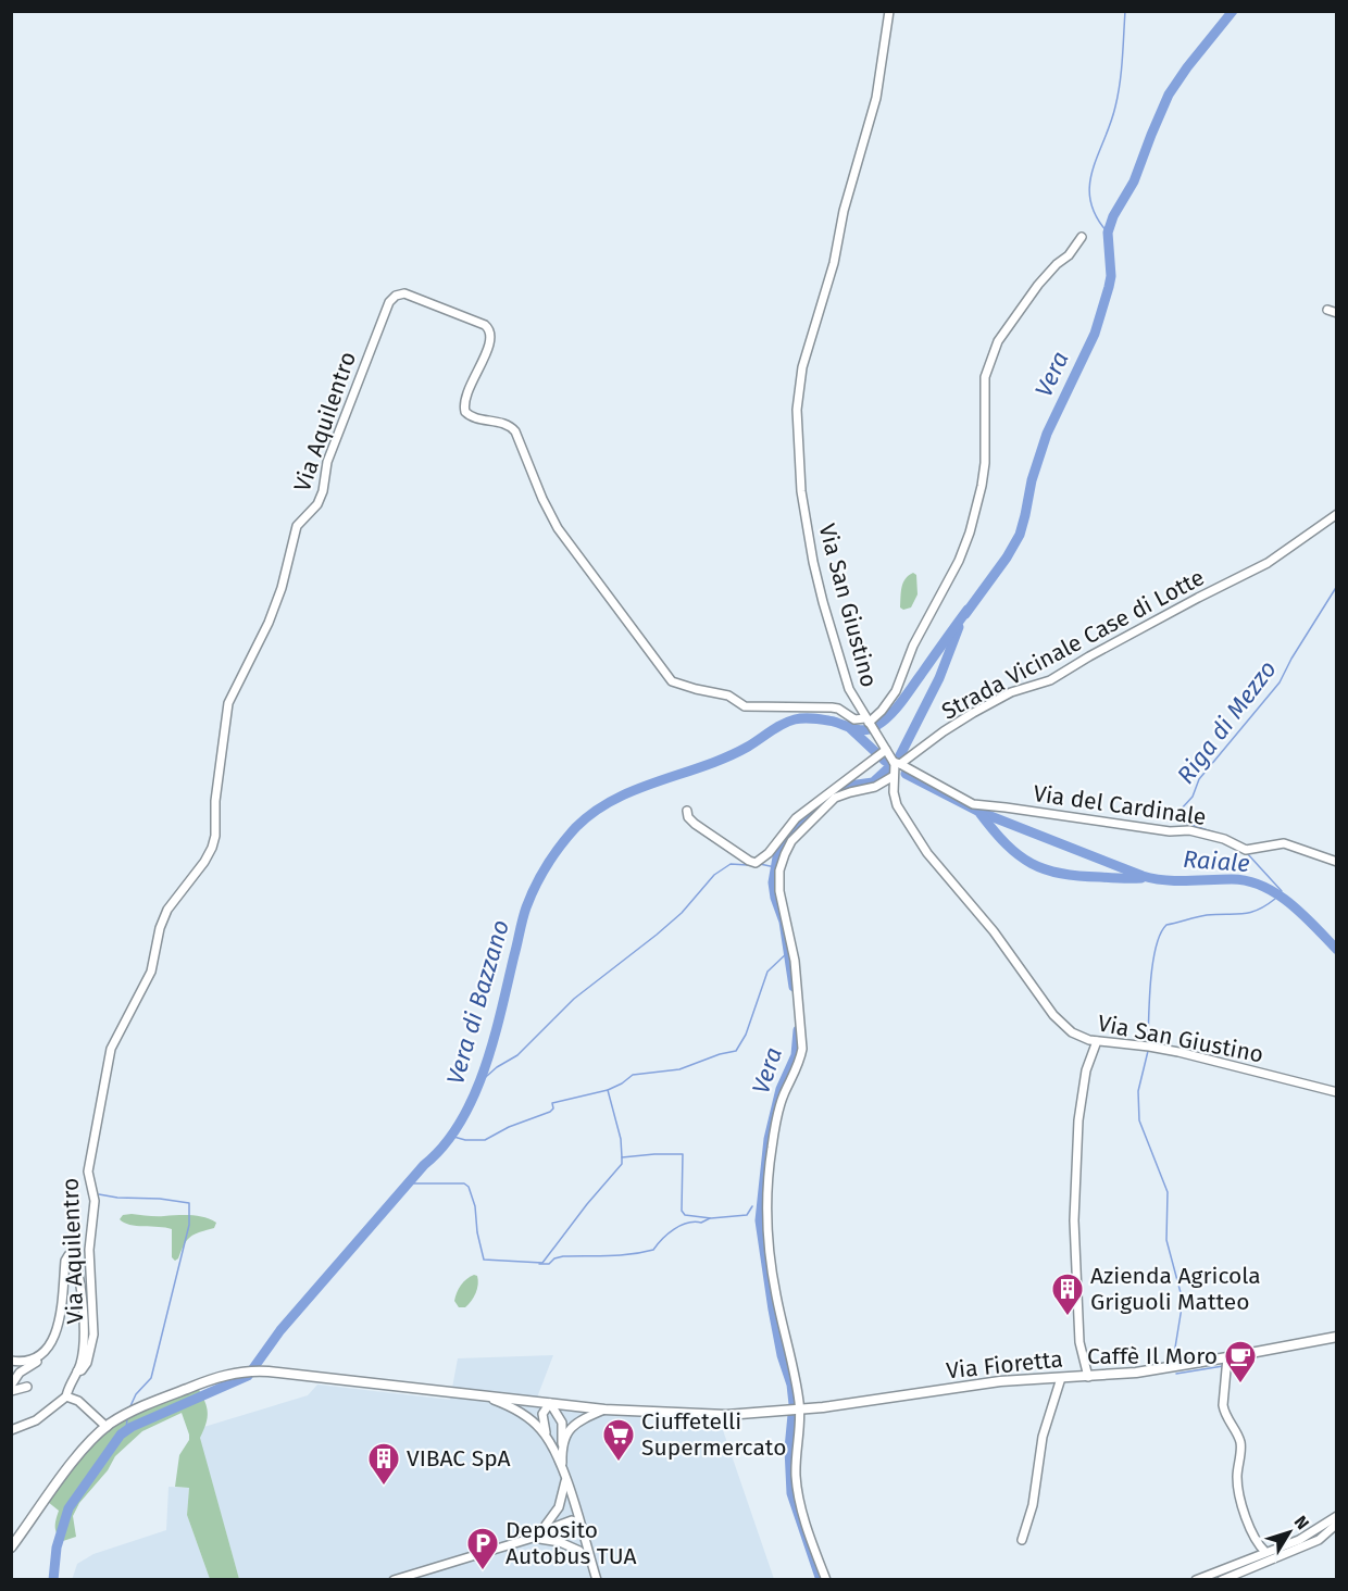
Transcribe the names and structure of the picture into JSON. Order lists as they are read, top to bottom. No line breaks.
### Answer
{"streets":{"main road":["Via Fioretta"],"street":["Via Aquilentro","Via San Giustino","Strada Vicinale Case di Lotte","Via del Cardinale"]},"crossings":[["Via Aquilentro","Via San Giustino"],["Via San Giustino","Strada Vicinale Case di Lotte"],["Via San Giustino","Via del Cardinale"],["Strada Vicinale Case di Lotte","Via del Cardinale"],["Strada Vicinale Case di Lotte","Via Fioretta"]],"water":["Vera","Riga di Mezzo","Raiale","Vera di Bazzano"],"places":{"building":["Azienda Agricola Griguoli Matteo","VIBAC SpA"],"cafe":["Caffè Il Moro"],"supermarket":["Ciuffetelli Supermercato"],"parking":["Deposito Autobus TUA"]},"north":"top right"}
